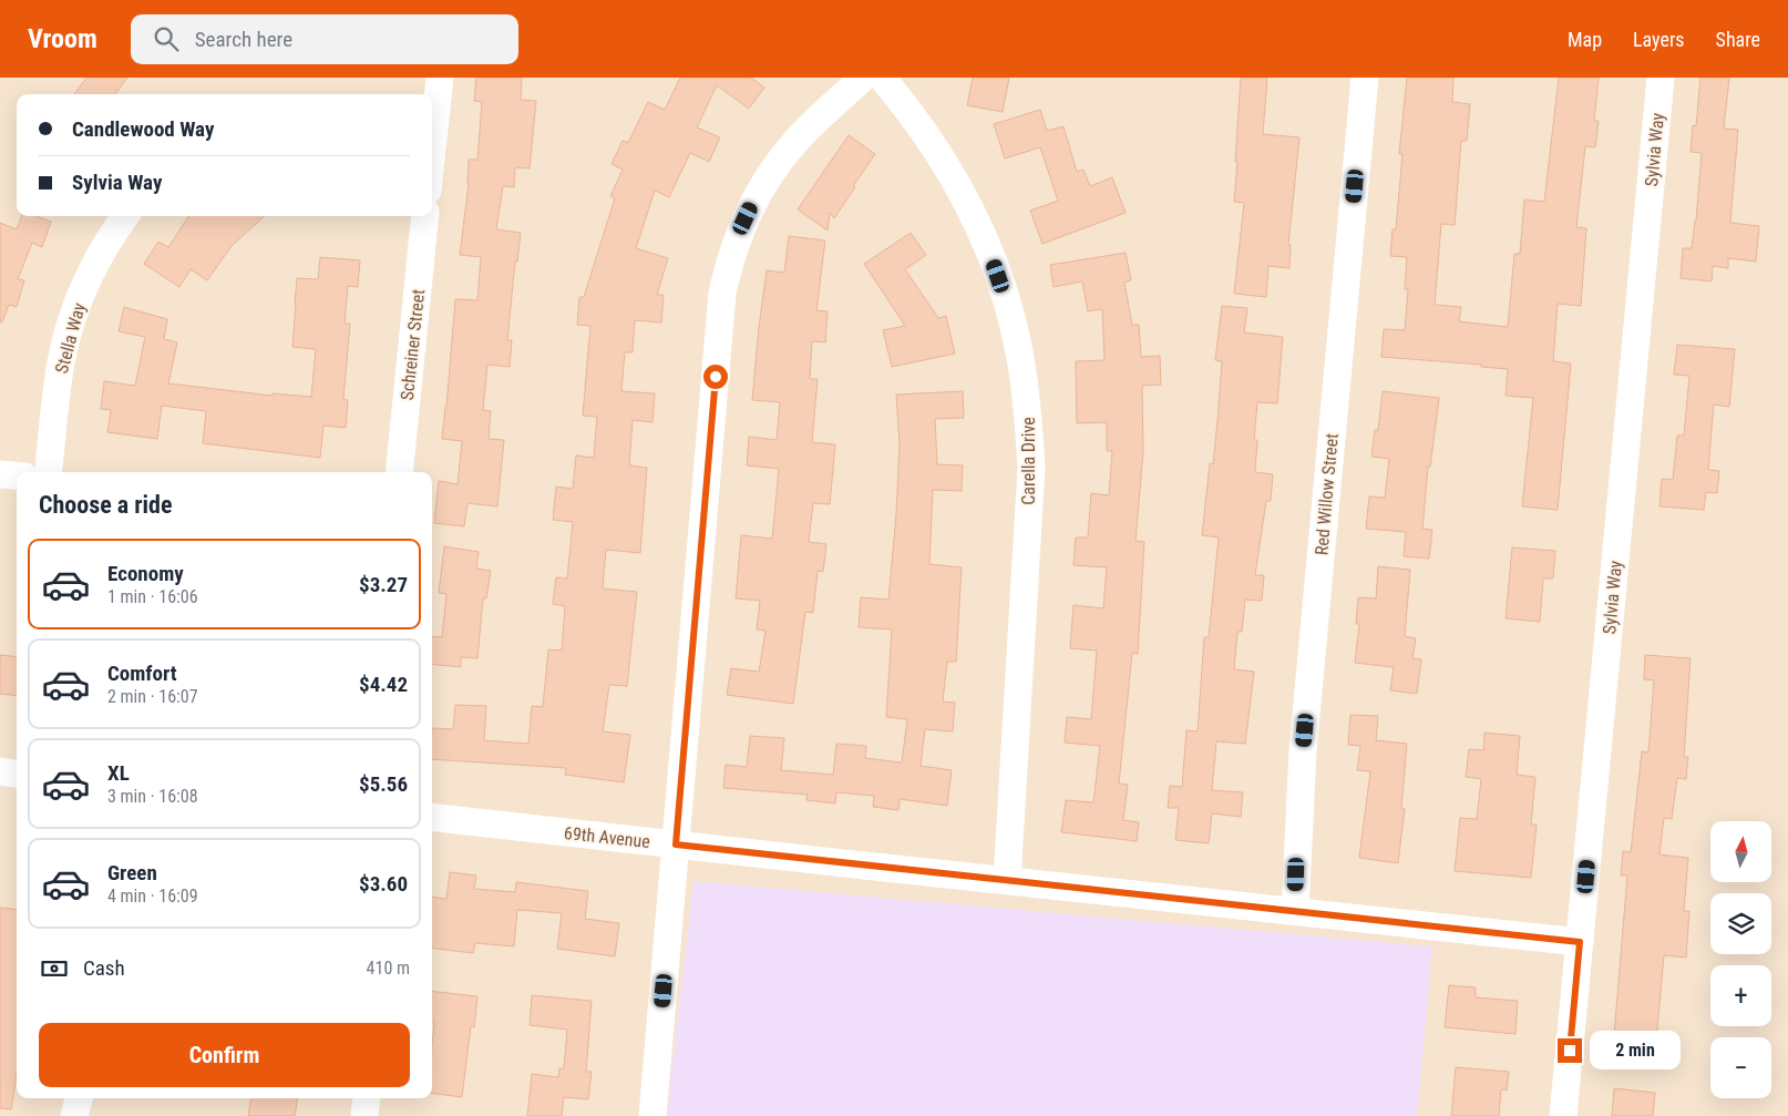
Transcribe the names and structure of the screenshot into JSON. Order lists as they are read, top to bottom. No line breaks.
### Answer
{"streets":{"street":["Sylvia Way","Stella Way","Schreiner Street","Carella Drive","Red Willow Street","69th Avenue"]},"crossings":[["Sylvia Way","69th Avenue"],["Carella Drive","69th Avenue"],["Red Willow Street","69th Avenue"]],"north":"top","page":{"header":"Vroom","search":"Search here","nav":["Map","Layers","Share"],"banner":["Candlewood Way","Sylvia Way"],"heading":"Choose a ride","list":[{"name":"Economy","note":"1 min · 16:06","value":"$3.27"},{"name":"Comfort","note":"2 min · 16:07","value":"$4.42"},{"name":"XL","note":"3 min · 16:08","value":"$5.56"},{"name":"Green","note":"4 min · 16:09","value":"$3.60"}],"map_buttons":["+","−"],"pay":["Cash","410 m"],"buttons":"Confirm","bubble":"2 min"}}
